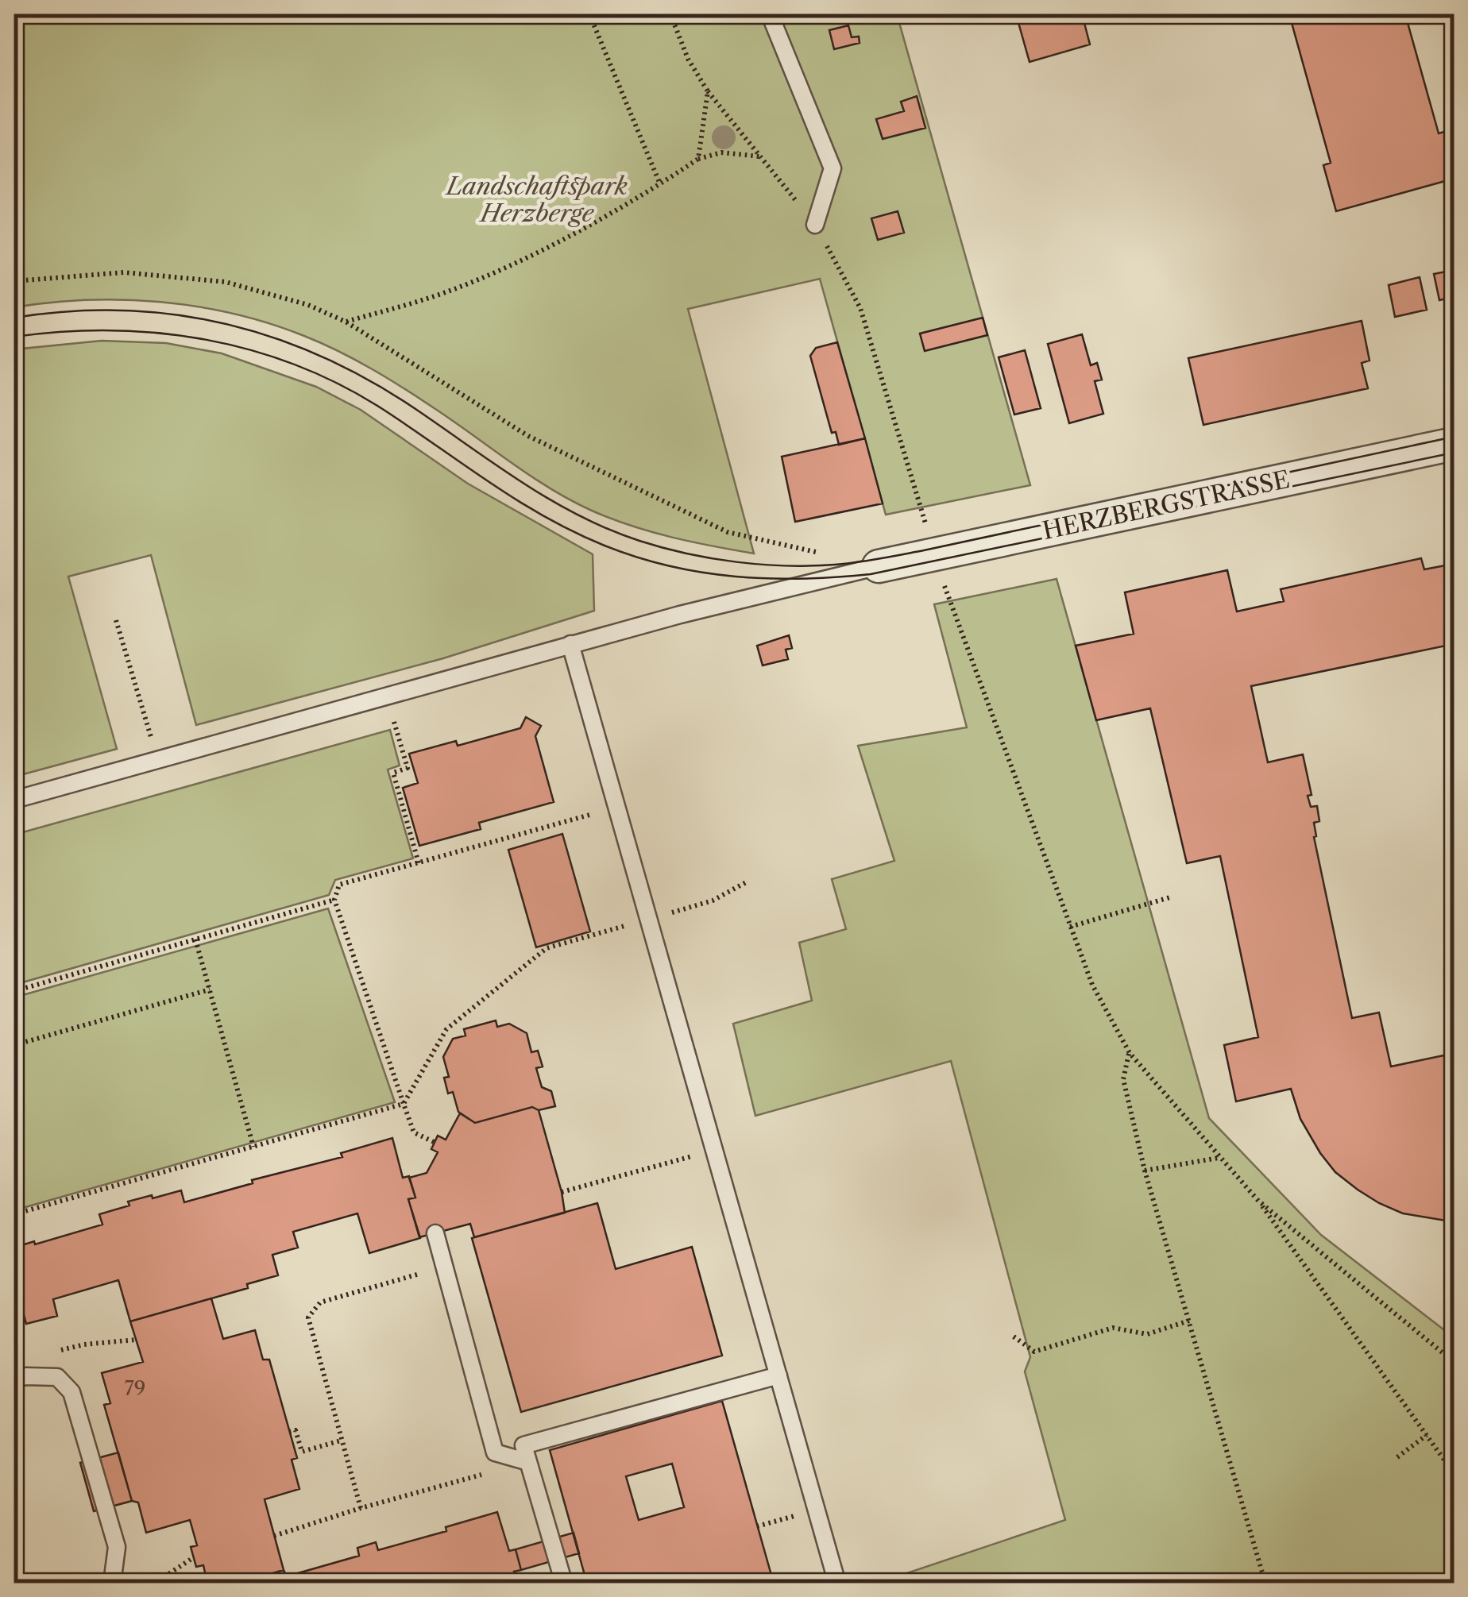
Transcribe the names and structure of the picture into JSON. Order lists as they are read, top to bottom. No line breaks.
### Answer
{"streets":{"street":["HERZBERGSTRASSE"]},"parks":["Landschaftspark Herzberge"],"house_numbers":["79"]}
